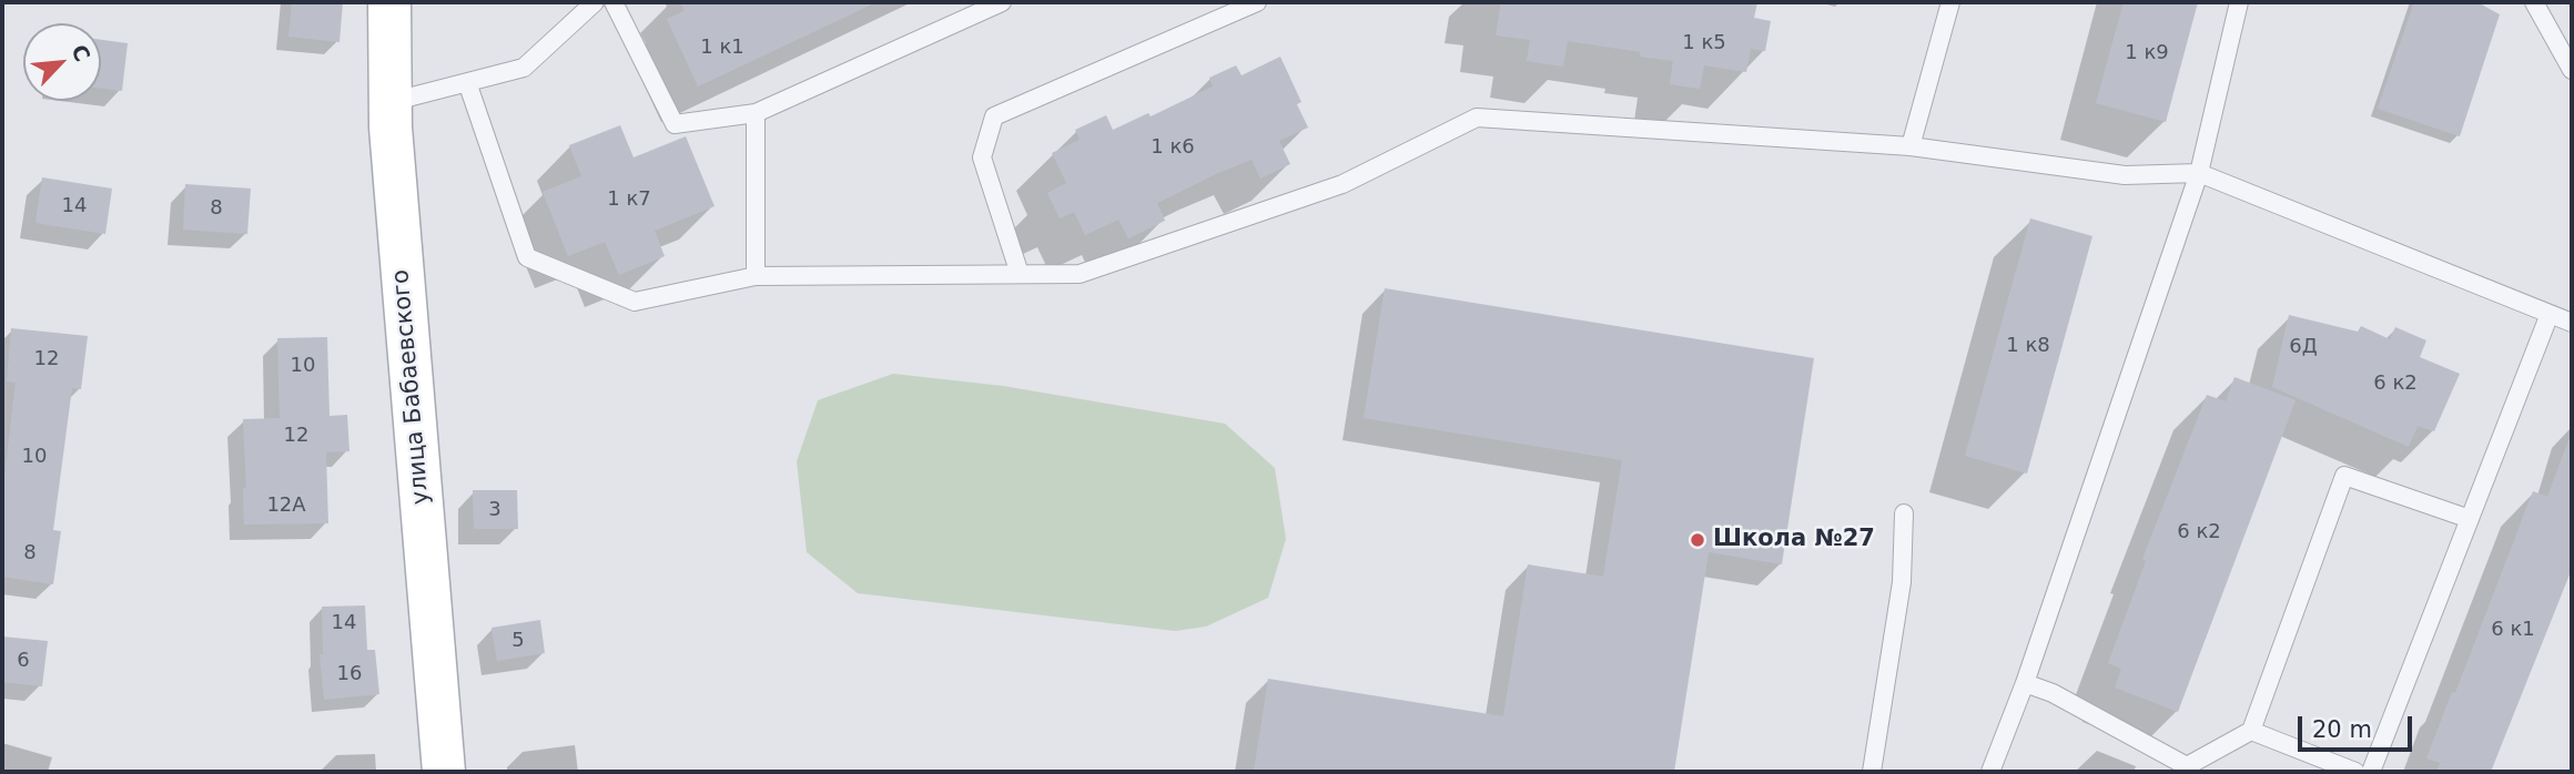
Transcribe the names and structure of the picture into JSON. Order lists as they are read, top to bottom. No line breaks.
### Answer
{"streets":{"main road":["улица Бабаевского"]},"places":["Школа №27"],"house_numbers":["1 к5","1 к1","1 к9","1 к6","1 к7","14","8","1 к8","6Д","12","10","6 к2","12","10","12А","3","6 к2","8","14","6 к1","5","6","16"],"scale_bar":"20 m","north":"top right"}
